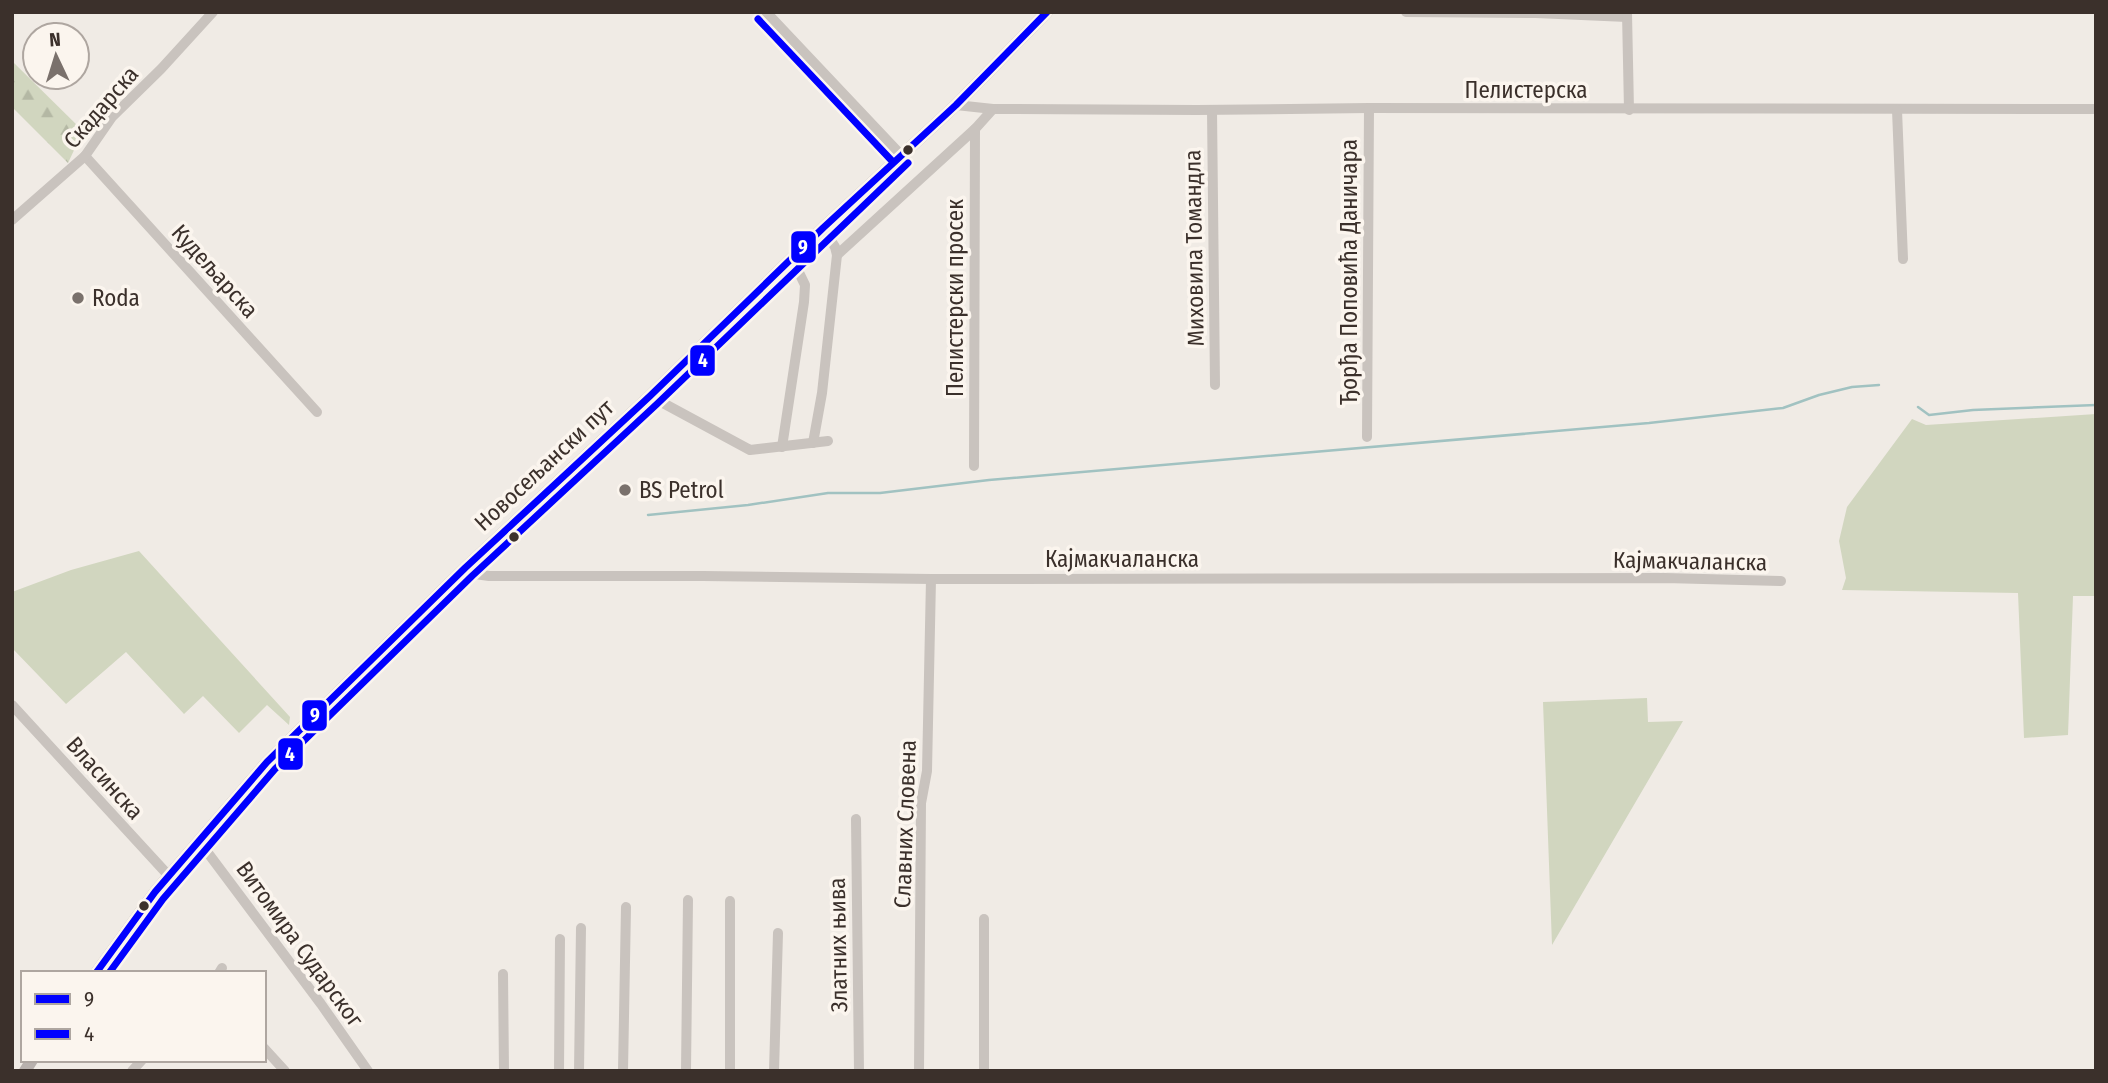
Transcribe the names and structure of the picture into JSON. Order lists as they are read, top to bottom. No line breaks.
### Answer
{"streets":{"main road":["Новосељански пут"],"street":["Пелистерска","Скадарска","Миховила Томандла","Кудељарска","Ђорђа Поповића Даничара","Пелистерски просек","Кајмакчаланска","Власинска","Славних Словена","Витомира Сударског","Златних њива"]},"crossings":[["Пелистерска","Миховила Томандла"],["Пелистерска","Ђорђа Поповића Даничара"],["Пелистерска","Новосељански пут"],["Скадарска","Кудељарска"],["Новосељански пут","Кајмакчаланска"],["Новосељански пут","Власинска"],["Новосељански пут","Витомира Сударског"],["Кајмакчаланска","Славних Словена"]],"places":["Roda","BS Petrol"],"lines":["transit line 9","transit line 4"],"legend":["9","4"],"north":"top"}
